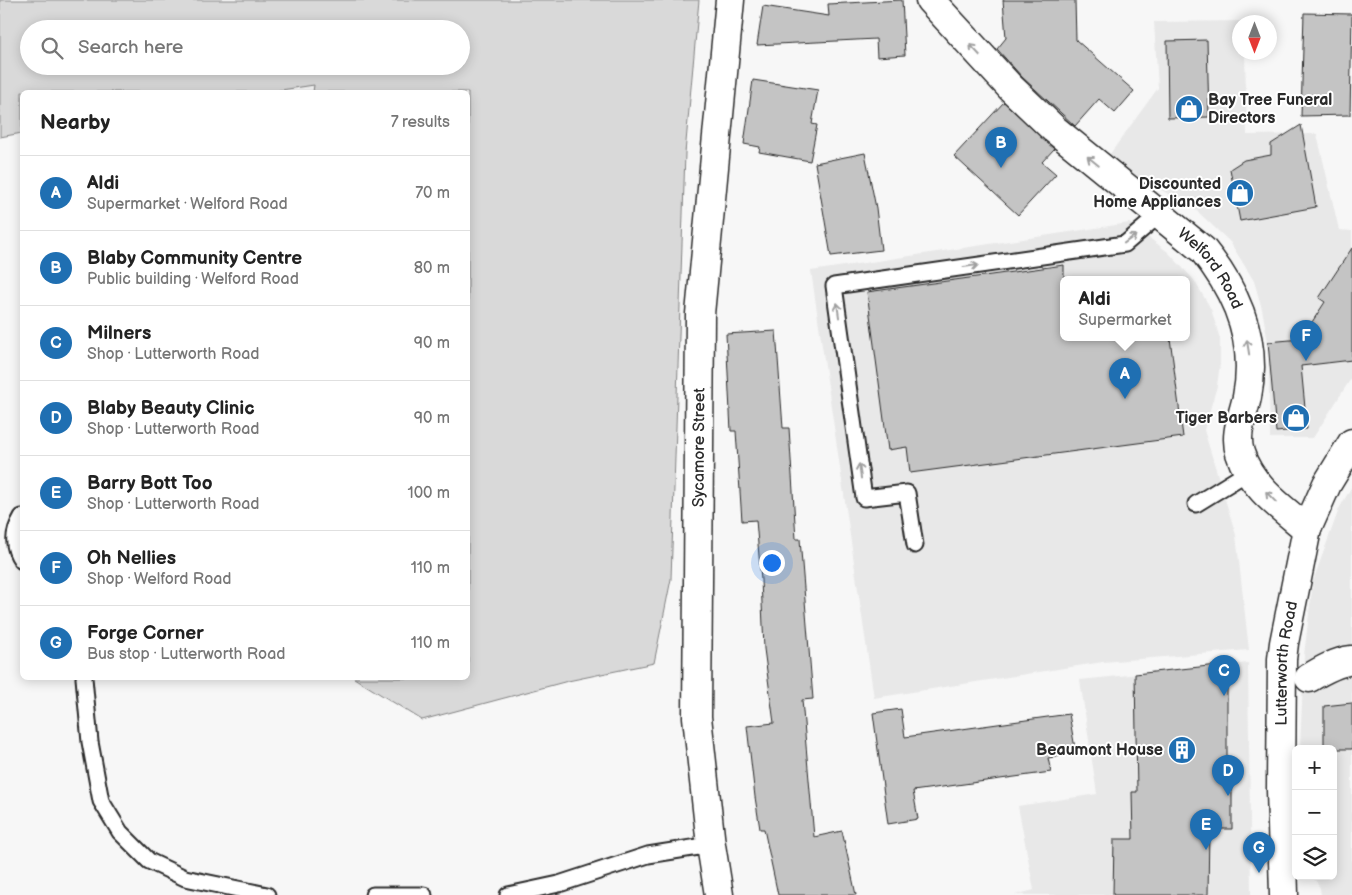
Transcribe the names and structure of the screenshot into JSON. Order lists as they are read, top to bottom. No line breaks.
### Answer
{"streets":{"street":["Welford Road","Sycamore Street","Lutterworth Road"]},"crossings":[["Welford Road","Lutterworth Road"]],"one_way":["Welford Road"],"places":{"shop":["Bay Tree Funeral Directors","Discounted Home Appliances","Tiger Barbers"],"building":["Beaumont House"]},"north":"bottom","page":{"search":"Search here","heading":["Nearby","7 results"],"pins":["B","F","A","C","D","E","G"],"list":[{"mark":"A","name":"Aldi","note":"Supermarket · Welford Road","value":"70 m"},{"mark":"B","name":"Blaby Community Centre","note":"Public building · Welford Road","value":"80 m"},{"mark":"C","name":"Milners","note":"Shop · Lutterworth Road","value":"90 m"},{"mark":"D","name":"Blaby Beauty Clinic","note":"Shop · Lutterworth Road","value":"90 m"},{"mark":"E","name":"Barry Bott Too","note":"Shop · Lutterworth Road","value":"100 m"},{"mark":"F","name":"Oh Nellies","note":"Shop · Welford Road","value":"110 m"},{"mark":"G","name":"Forge Corner","note":"Bus stop · Lutterworth Road","value":"110 m"}],"popup":["Aldi","Supermarket"],"map_buttons":["+","−"]}}
